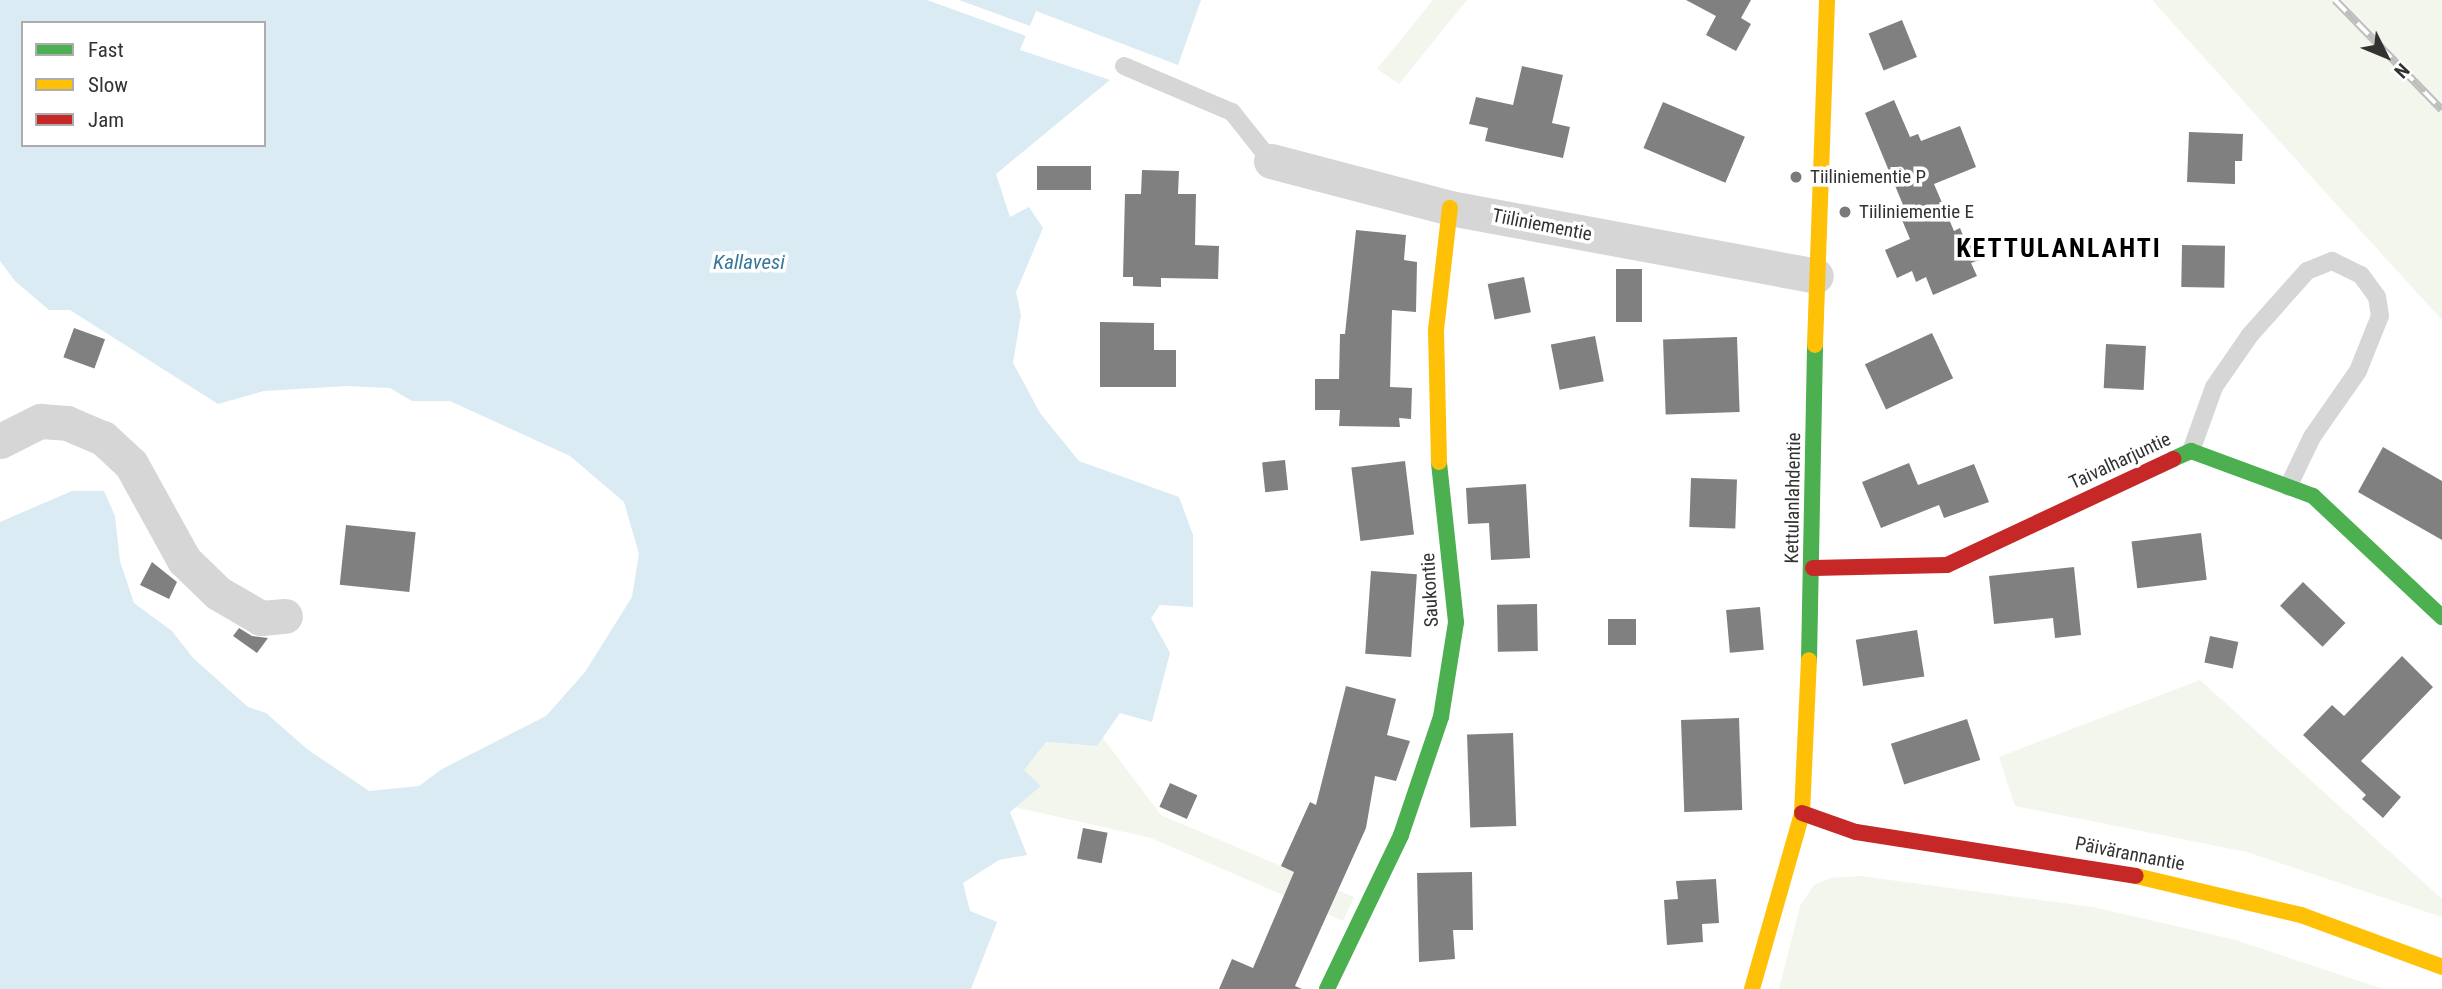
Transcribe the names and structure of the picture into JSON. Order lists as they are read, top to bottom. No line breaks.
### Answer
{"streets":{"street":["Tiiliniementie","Taivalharjuntie","Kettulanlahdentie","Saukontie","Päivärannantie"]},"crossings":[["Tiiliniementie","Kettulanlahdentie"],["Tiiliniementie","Saukontie"],["Taivalharjuntie","Kettulanlahdentie"],["Kettulanlahdentie","Päivärannantie"]],"districts":["KETTULANLAHTI"],"water":["Kallavesi"],"places":["Tiiliniementie P","Tiiliniementie E"],"legend":["Fast","Slow","Jam"],"north":"bottom right"}
